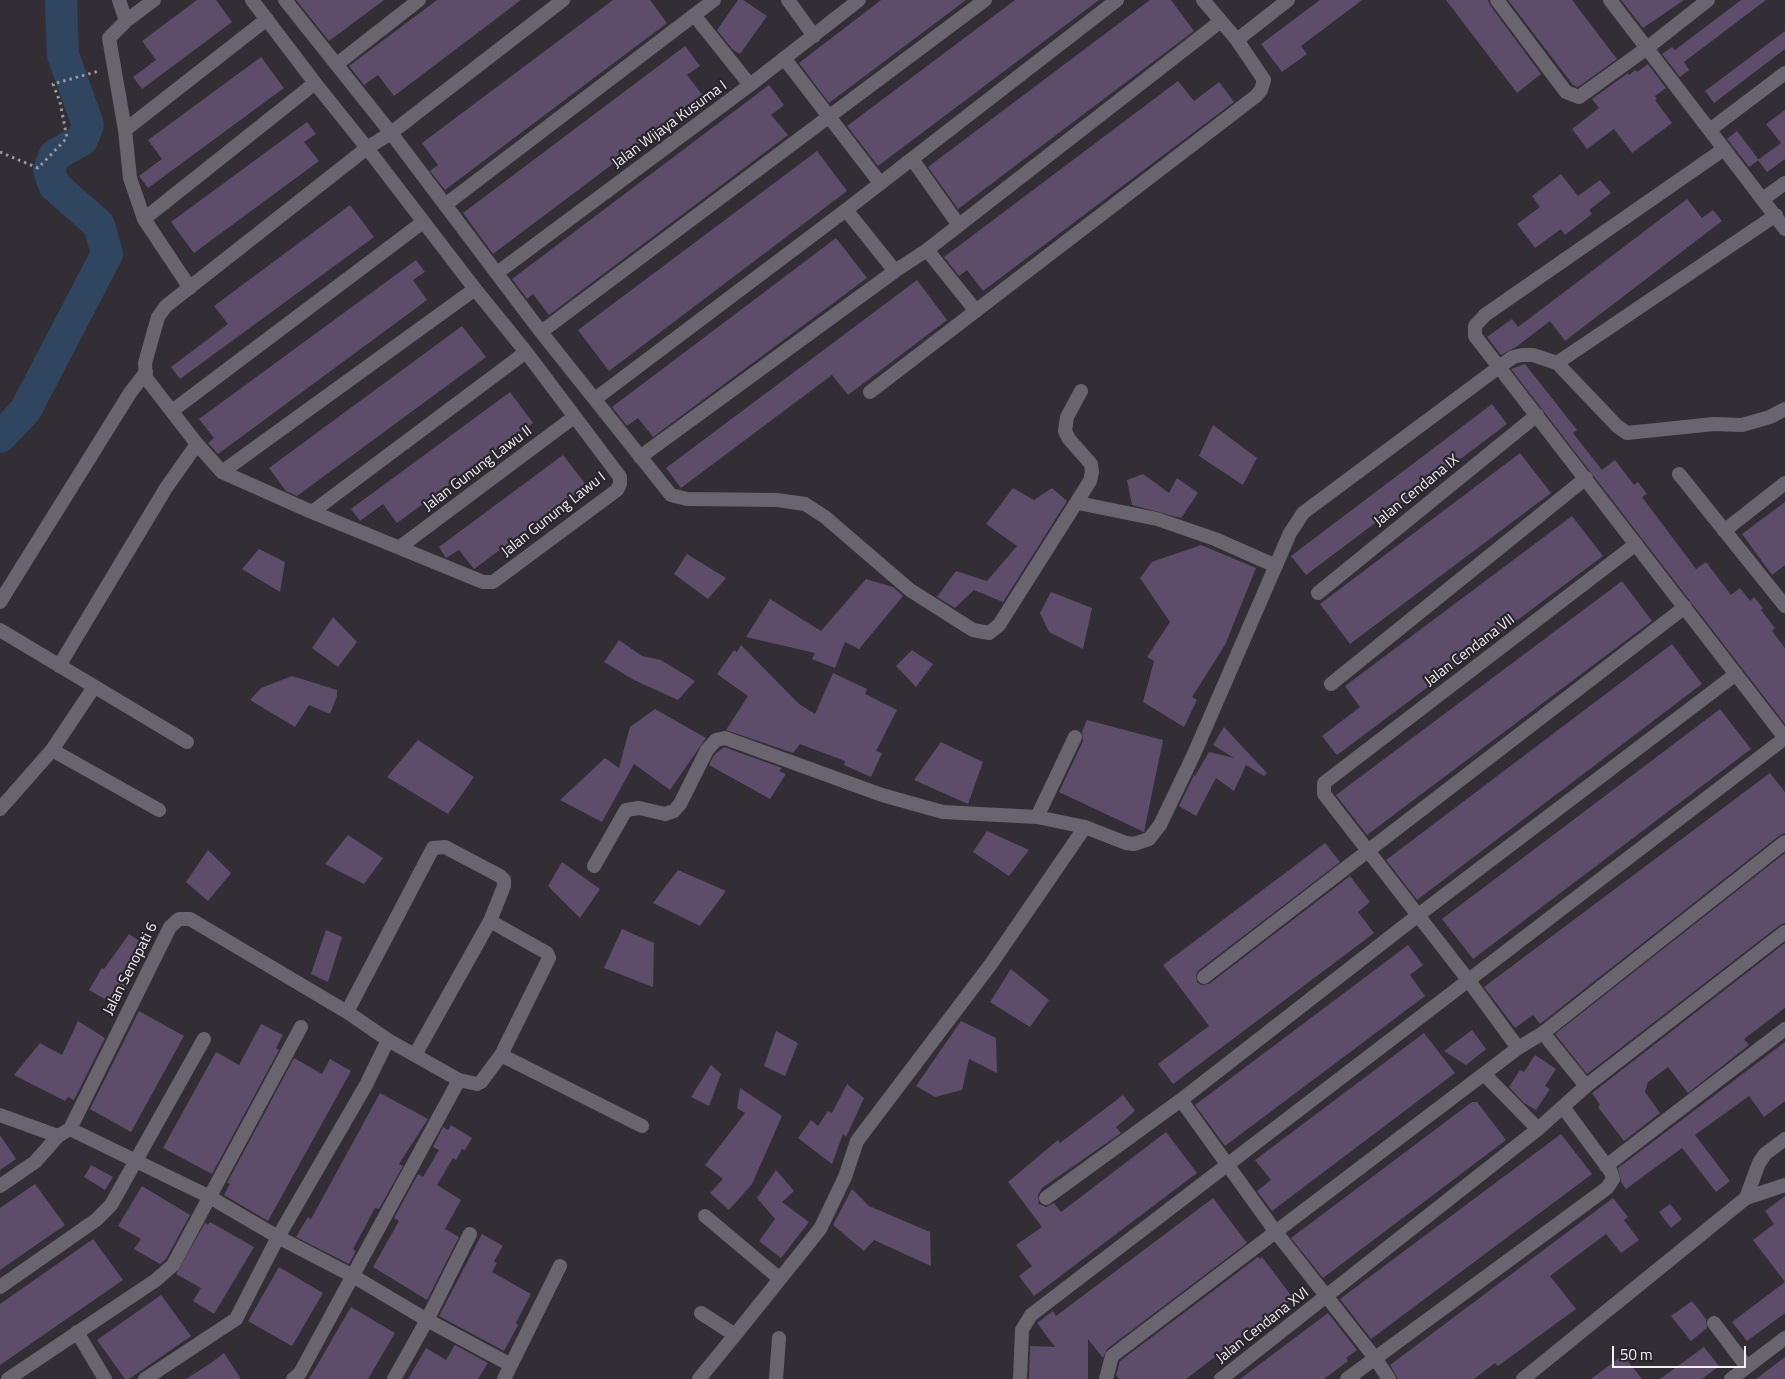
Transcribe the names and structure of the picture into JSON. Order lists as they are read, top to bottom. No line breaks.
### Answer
{"streets":{"street":["Jalan Wijaya Kusuma I","Jalan Gunung Lawu II","Jalan Cendana IX","Jalan Gunung Lawu I","Jalan Cendana VII","Jalan Senopati 6","Jalan Cendana XVI"]},"crossings":[["Jalan Gunung Lawu II","Jalan Gunung Lawu I"]],"scale_bar":"50 m"}
